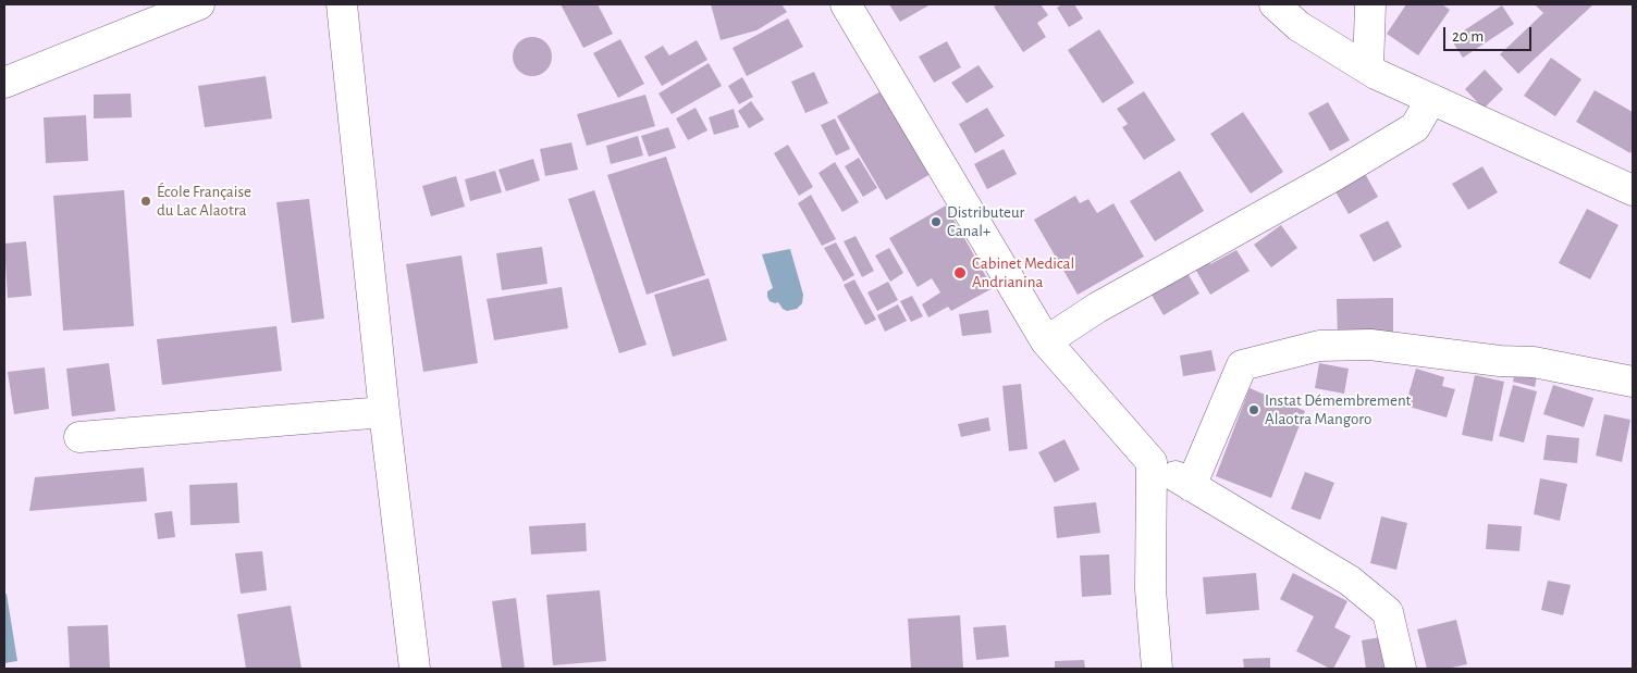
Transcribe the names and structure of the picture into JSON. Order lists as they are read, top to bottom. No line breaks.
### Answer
{"places":["École Française du Lac Alaotra","Distributeur Canal+","Cabinet Medical Andrianina","Instat Démembrement Alaotra Mangoro"],"scale_bar":"20 m"}
